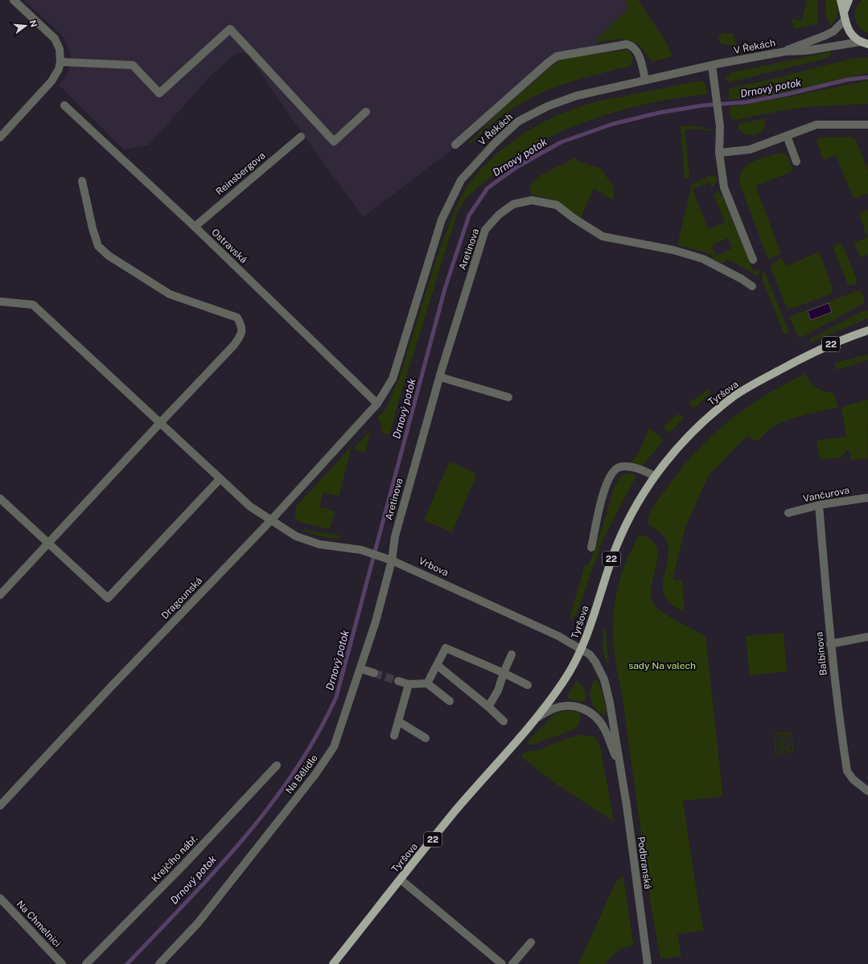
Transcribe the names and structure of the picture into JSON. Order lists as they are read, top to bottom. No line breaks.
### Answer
{"streets":{"main road":["22","Tyršova"],"street":["V Řekách","Reinsbergova","Ostravská","Aretinova","Vančurova","Vrbova","Dragounská","Balbínova","Na Bělidle","Krejčího nábř.","Podbranská","Na Chmelnici"]},"crossings":[["V Řekách","Ostravská"],["V Řekách","Dragounská"],["Reinsbergova","Ostravská"],["Ostravská","Dragounská"],["Aretinova","Vrbova"],["Aretinova","Na Bělidle"],["Tyršova","Vrbova"],["Tyršova","Podbranská"],["Vančurova","Balbínova"],["Vrbova","Dragounská"],["Vrbova","Na Bělidle"],["Vrbova","Podbranská"]],"water":["Drnový potok"],"parks":["sady Na valech"],"north":"right"}
